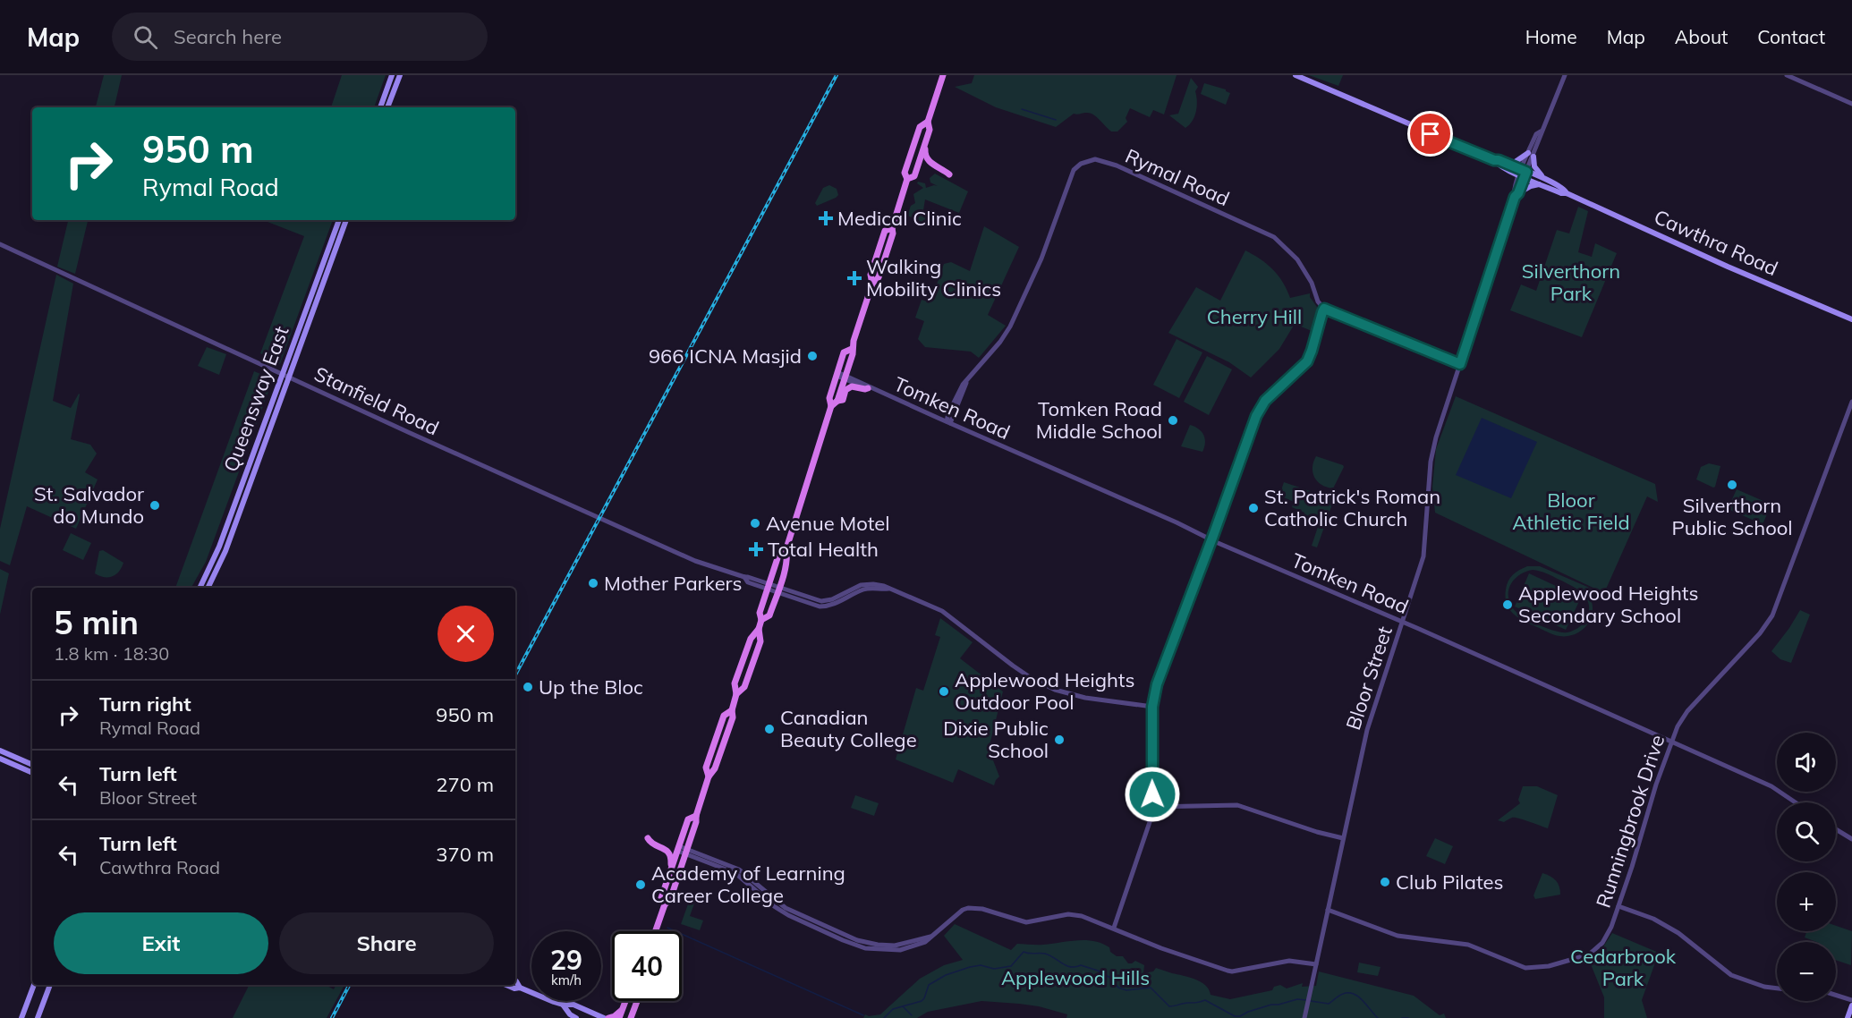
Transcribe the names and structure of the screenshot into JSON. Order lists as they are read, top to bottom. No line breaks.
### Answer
{"streets":{"main road":["Cawthra Road","Queensway East"],"street":["Rymal Road","Stanfield Road","Tomken Road","Bloor Street","Runningbrook Drive"]},"crossings":[["Rymal Road","Tomken Road"],["Cawthra Road","Bloor Street"],["Queensway East","Stanfield Road"],["Tomken Road","Bloor Street"],["Tomken Road","Runningbrook Drive"],["Bloor Street","Runningbrook Drive"]],"parks":["Silverthorn Park","Cherry Hill","Bloor Athletic Field","Cedarbrook Park","Applewood Hills"],"places":{"health":["Medical Clinic","Walking Mobility Clinics","Total Health"],"other":["966 ICNA Masjid","Tomken Road Middle School","Silverthorn Public School","St. Salvador do Mundo","St. Patrick's Roman Catholic Church","Avenue Motel","Mother Parkers","Applewood Heights Secondary School","Up the Bloc","Applewood Heights Outdoor Pool","Canadian Beauty College","Dixie Public School","Club Pilates","Academy of Learning Career College"]},"page":{"header":"Map","search":"Search here","nav":["Home","Map","About","Contact"],"turn":["950 m","Rymal Road"],"heading":["5 min","1.8 km · 18:30"],"list":[{"name":"Turn right","note":"Rymal Road","value":"950 m"},{"name":"Turn left","note":"Bloor Street","value":"270 m"},{"name":"Turn left","note":"Cawthra Road","value":"370 m"}],"map_buttons":["+","−"],"buttons":["Exit","Share"],"speed":"29 km/h","limit":"40"}}
